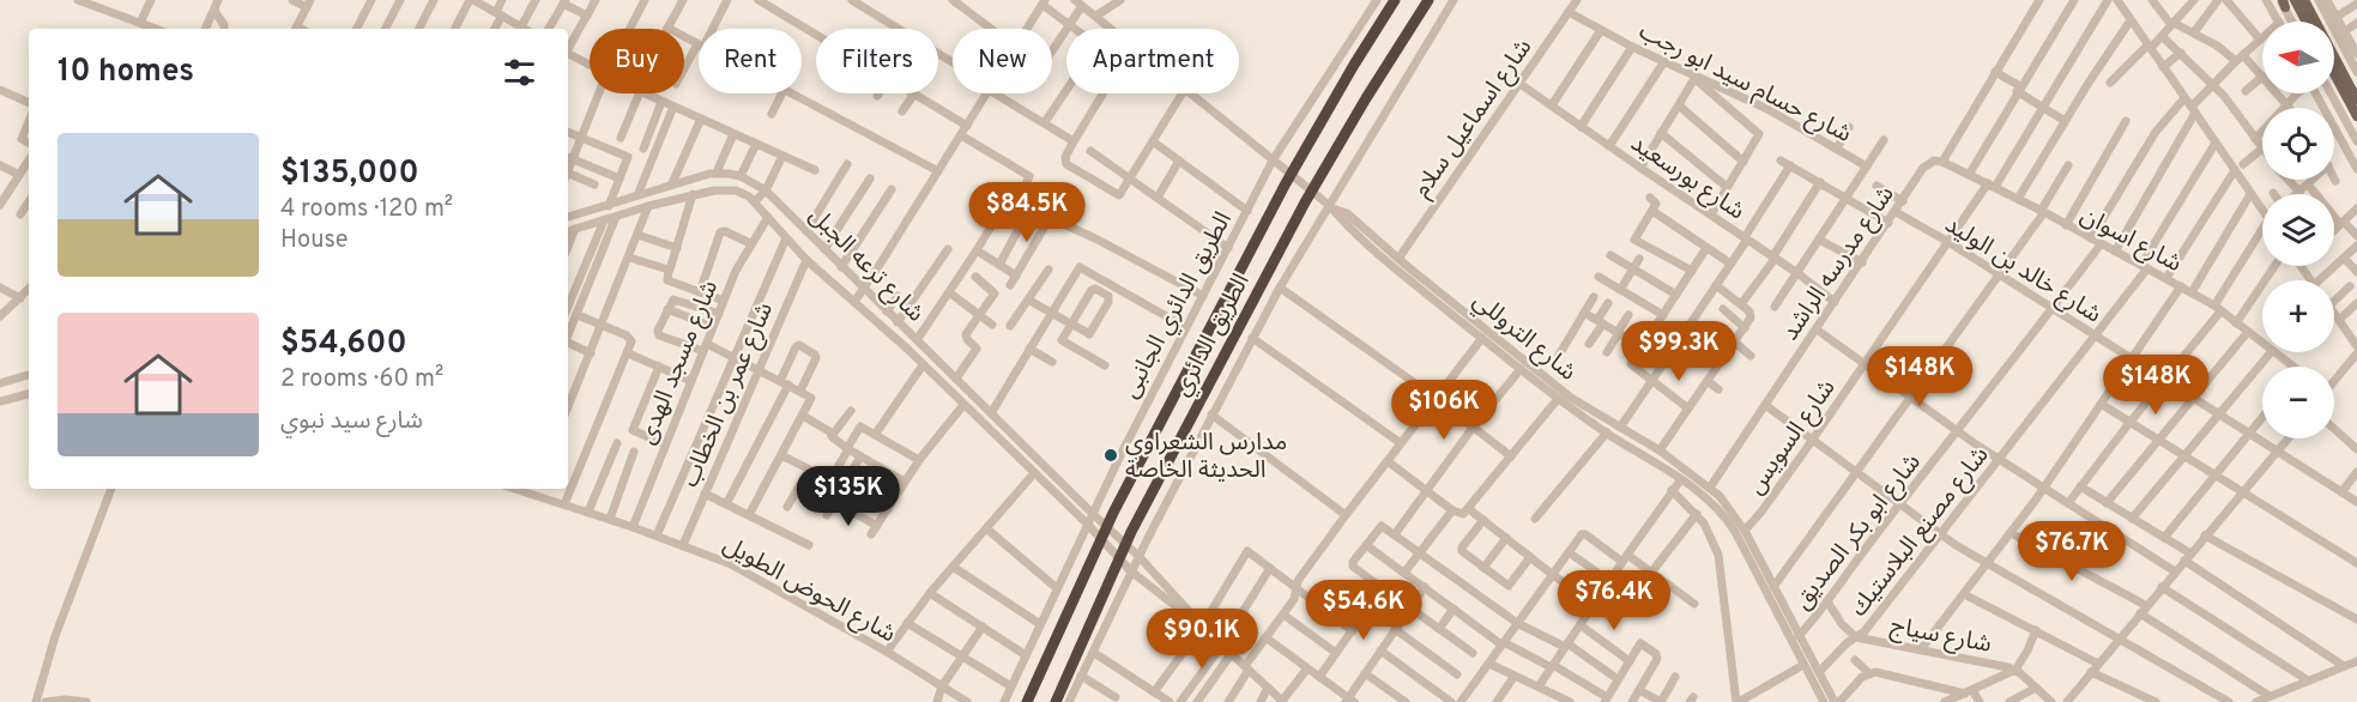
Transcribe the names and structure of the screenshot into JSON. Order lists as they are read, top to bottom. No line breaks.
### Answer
{"streets":{"highway":["الطريق الدائري"],"street":["شارع حسام سيد ابو رجب","شارع اسماعيل سلام","شارع بورسعيد","شارع اسوان","شارع مدرسه الراشد","شارع ترعه الجبل","شارع خالد بن الوليد","الطريق الدائري الجانبى","شارع التروللي","شارع مسجد الهدى","شارع عمر بن الخطاب","شارع السويس","شارع ابو بكر الصديق","شارع مصنع البلاستيك","شارع الحوض الطويل","شارع سياج"]},"crossings":[["شارع حسام سيد ابو رجب","شارع اسماعيل سلام"],["شارع اسماعيل سلام","شارع بورسعيد"],["شارع اسماعيل سلام","شارع التروللي"],["شارع بورسعيد","شارع مدرسه الراشد"],["شارع اسوان","شارع مدرسه الراشد"],["شارع اسوان","شارع السويس"],["شارع اسوان","شارع ابو بكر الصديق"],["شارع اسوان","شارع مصنع البلاستيك"],["شارع مدرسه الراشد","شارع خالد بن الوليد"],["شارع مدرسه الراشد","شارع التروللي"],["شارع ترعه الجبل","الطريق الدائري الجانبى"],["شارع ترعه الجبل","شارع مسجد الهدى"],["شارع ترعه الجبل","شارع عمر بن الخطاب"],["شارع خالد بن الوليد","شارع السويس"],["شارع خالد بن الوليد","شارع ابو بكر الصديق"],["شارع خالد بن الوليد","شارع مصنع البلاستيك"],["الطريق الدائري الجانبى","شارع التروللي"],["شارع التروللي","شارع السويس"],["شارع التروللي","شارع ابو بكر الصديق"],["شارع التروللي","شارع مصنع البلاستيك"],["شارع مسجد الهدى","شارع الحوض الطويل"],["شارع عمر بن الخطاب","شارع الحوض الطويل"],["شارع ابو بكر الصديق","شارع سياج"],["شارع مصنع البلاستيك","شارع سياج"]],"places":["مدارس الشعراوي الحديثة الخاصة"],"north":"left","page":{"map_buttons":["+","−"],"chip":["Buy","Rent","Filters","New","Apartment"],"heading":"10 homes","list":[{"name":"$135,000","note":"4 rooms · 120 m² · House"},{"name":"$54,600","note":"2 rooms · 60 m² · شارع سيد نبوي"}],"price":["$84.5K","$99.3K","$148K","$148K","$106K","$135K","$76.7K","$76.4K","$54.6K","$90.1K"]}}
